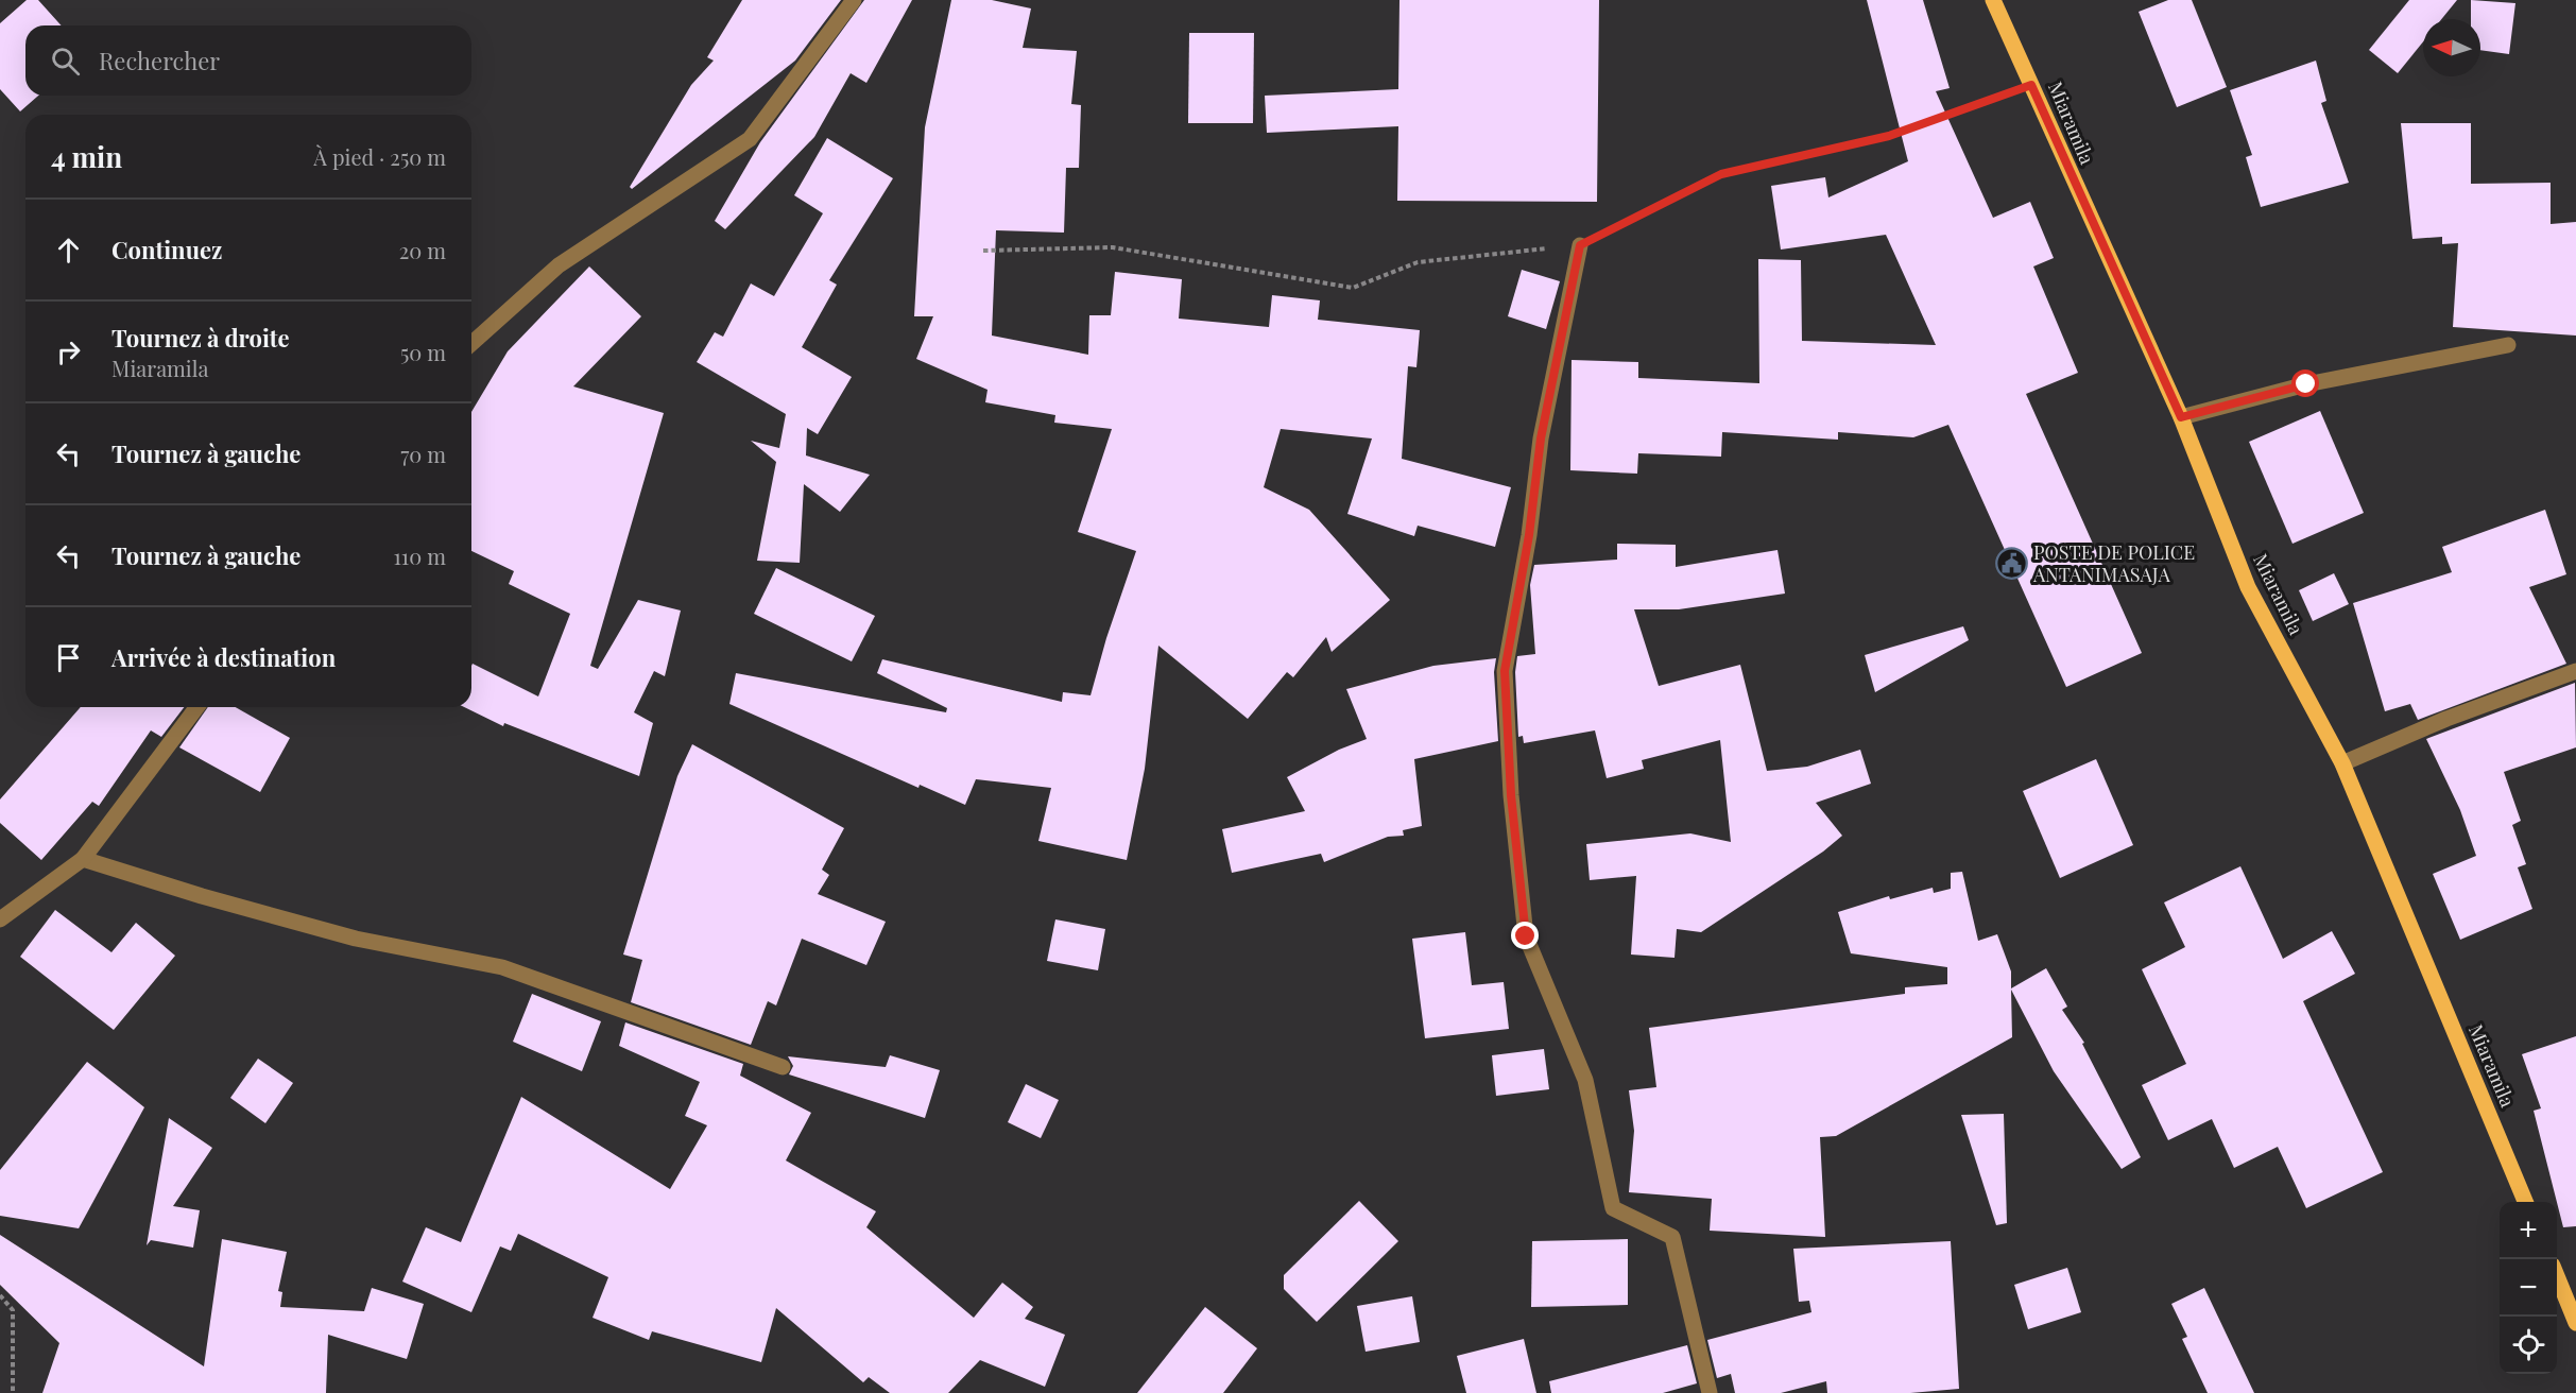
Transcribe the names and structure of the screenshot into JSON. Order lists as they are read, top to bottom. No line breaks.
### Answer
{"streets":{"main road":["Miaramila"]},"places":{"public building":["POSTE DE POLICE ANTANIMASAJA"]},"north":"left","page":{"search":"Rechercher","heading":["4 min","À pied · 250 m"],"list":[["Continuez","20 m"],["Tournez à droite","Miaramila","50 m"],["Tournez à gauche","70 m"],["Tournez à gauche","110 m"],"Arrivée à destination"],"map_buttons":["+","−"]}}
